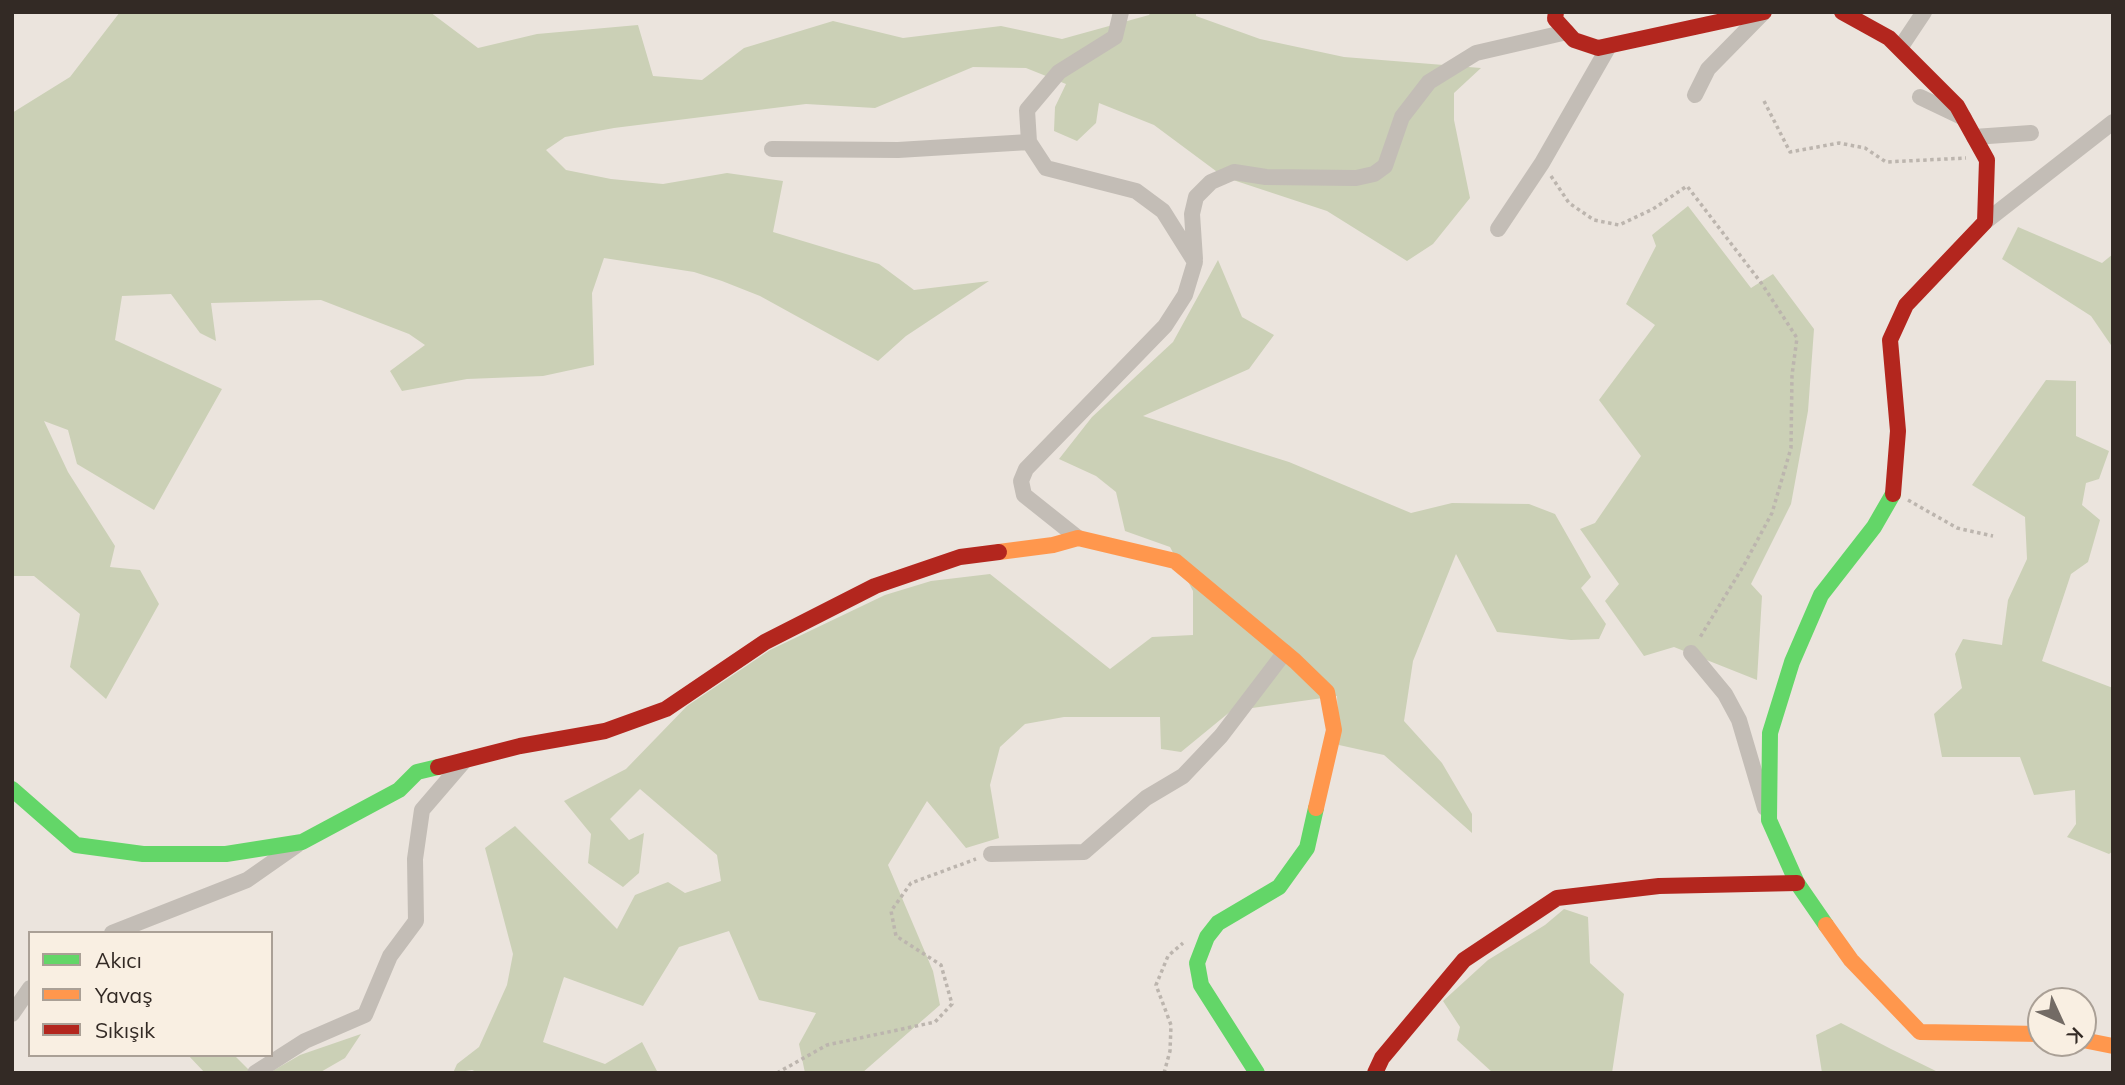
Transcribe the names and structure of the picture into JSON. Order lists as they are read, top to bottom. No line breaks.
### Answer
{"legend":["Akıcı","Yavaş","Sıkışık"],"north":"bottom right"}
